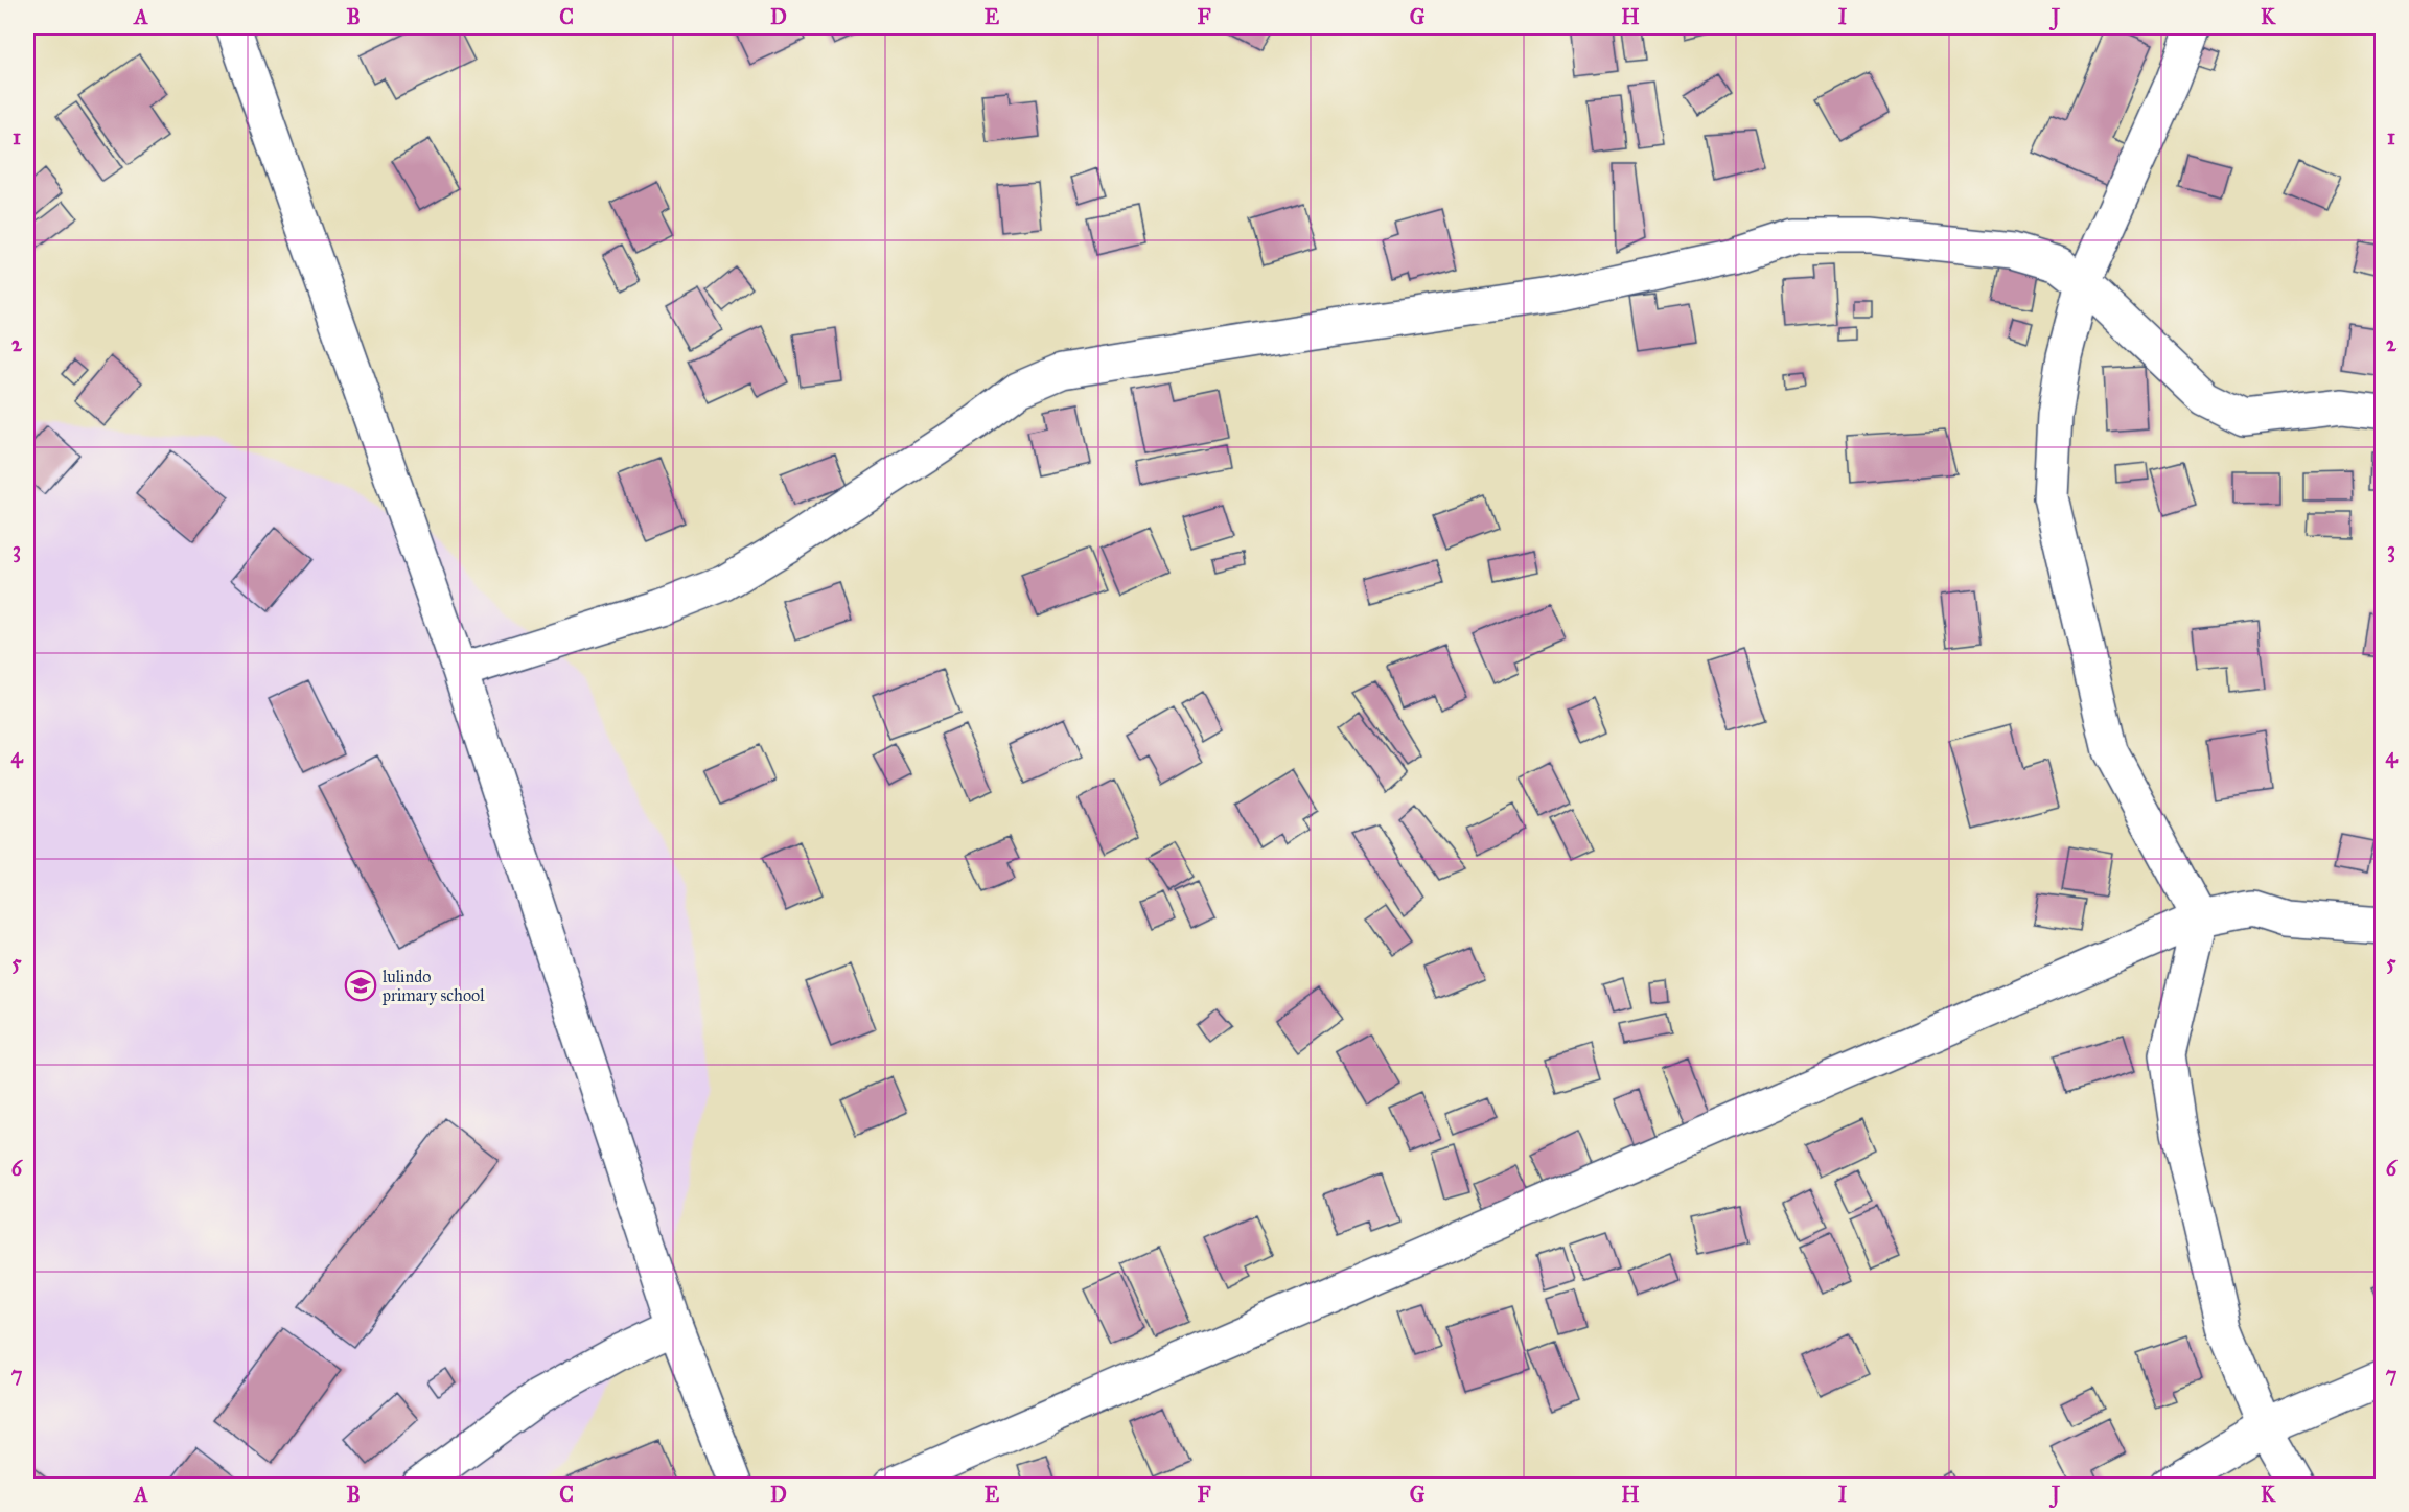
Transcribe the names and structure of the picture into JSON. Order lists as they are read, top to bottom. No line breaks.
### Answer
{"places":{"school or university":["lulindo primary school"]},"grid":{"columns":["A","B","C","D","E","F","G","H","I","J","K"],"rows":["1","2","3","4","5","6","7"]}}
